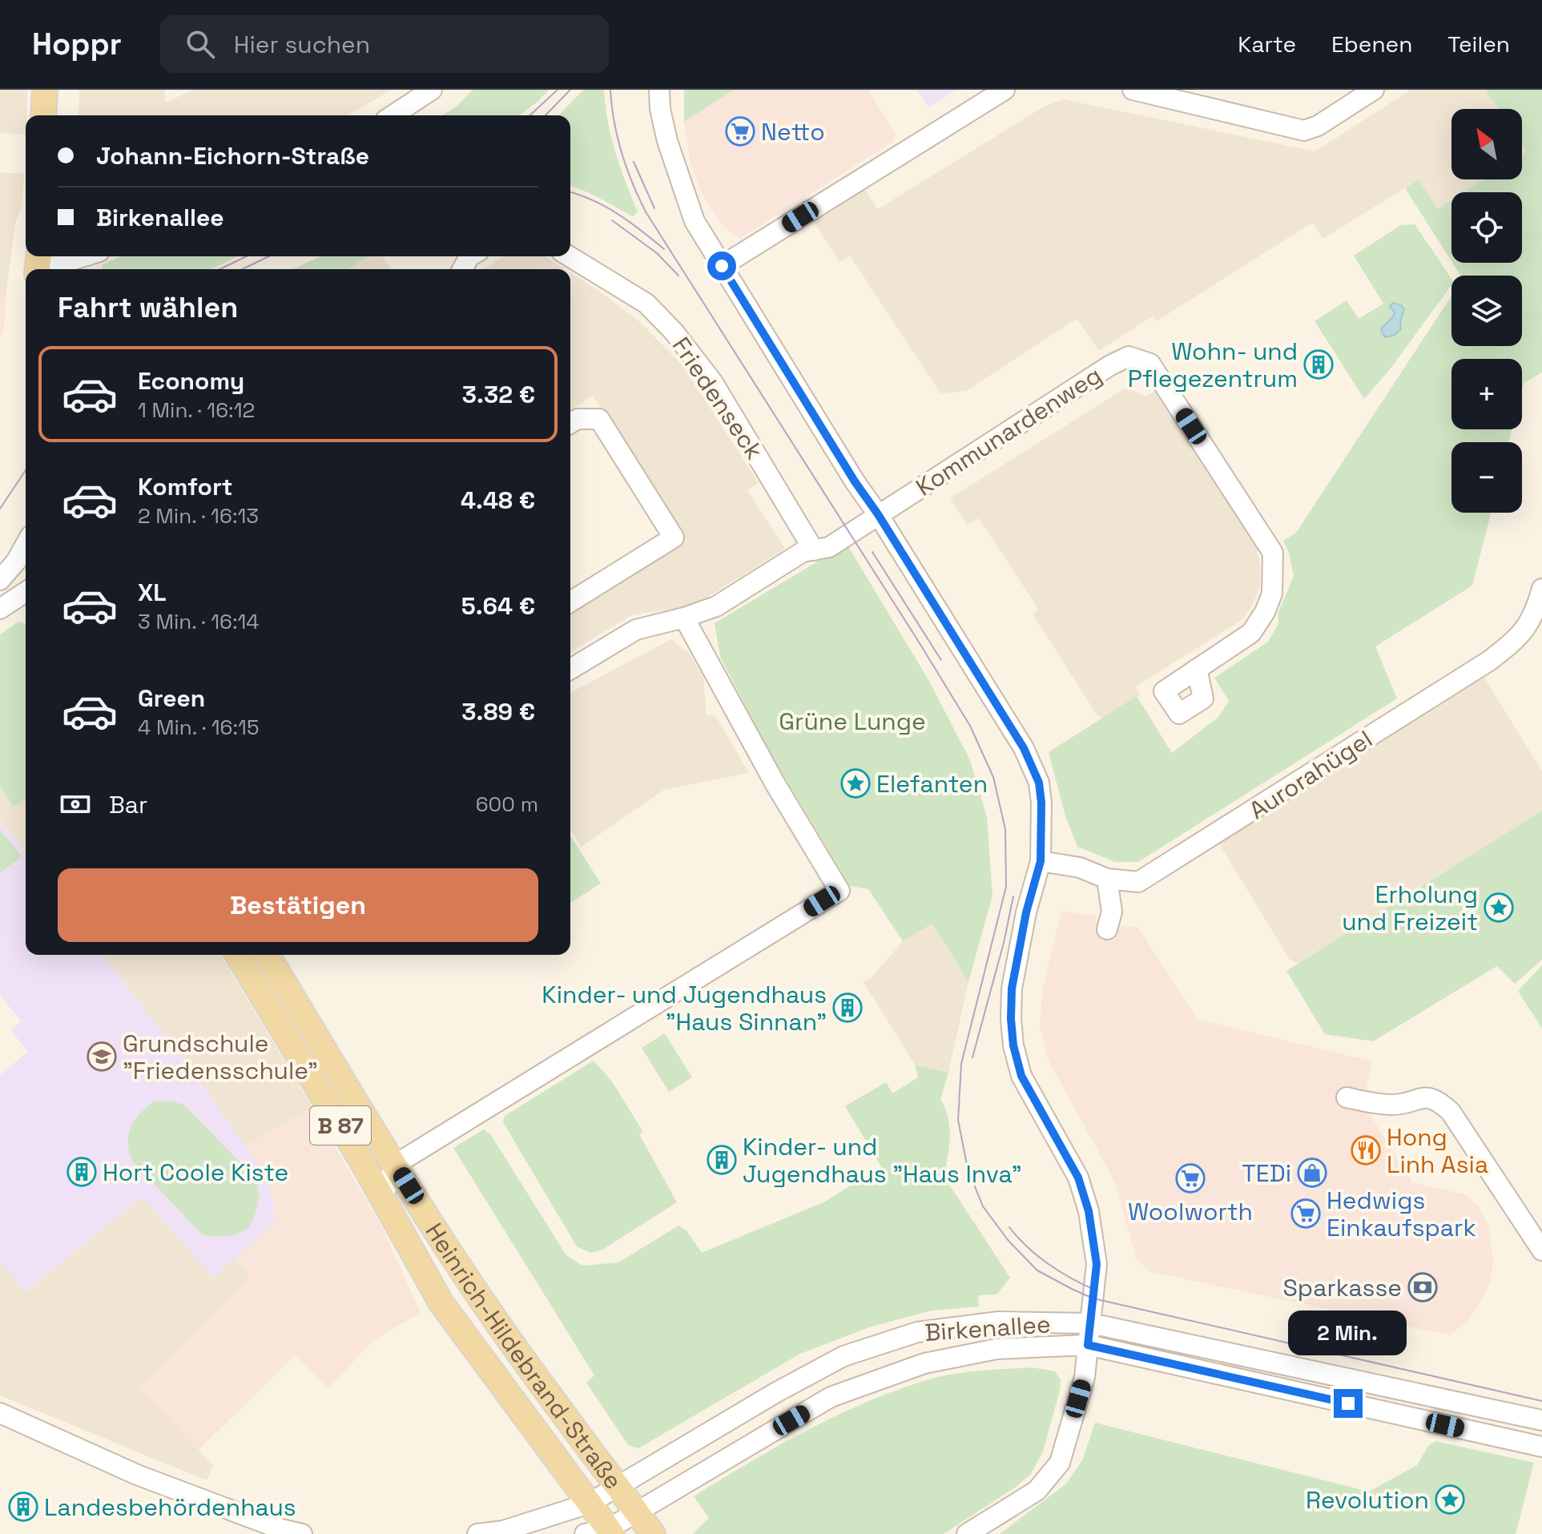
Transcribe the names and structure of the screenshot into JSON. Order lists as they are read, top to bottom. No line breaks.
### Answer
{"streets":{"main road":["B 87","Heinrich-Hildebrand-Straße"],"street":["Friedenseck","Kommunardenweg","Aurorahügel","Birkenallee"]},"crossings":[["B 87","Birkenallee"],["B 87","Heinrich-Hildebrand-Straße"],["Birkenallee","Heinrich-Hildebrand-Straße"]],"parks":["Grüne Lunge"],"places":{"supermarket":["Netto","Woolworth","Hedwigs Einkaufspark"],"building":["Wohn- und Pflegezentrum","Kinder- und Jugendhaus \"Haus Sinnan\"","Kinder- und Jugendhaus \"Haus Inva\"","Hort Coole Kiste","Landesbehördenhaus"],"place":["Elefanten","Erholung und Freizeit","Revolution"],"school or university":["Grundschule \"Friedensschule\""],"restaurant":["Hong Linh Asia"],"shop":["TEDi"],"bank":["Sparkasse"]},"north":"top left","page":{"header":"Hoppr","search":"Hier suchen","nav":["Karte","Ebenen","Teilen"],"map_buttons":["+","−"],"banner":["Johann-Eichorn-Straße","Birkenallee"],"heading":"Fahrt wählen","list":[{"name":"Economy","note":"1 Min. · 16:12","value":"3.32 €"},{"name":"Komfort","note":"2 Min. · 16:13","value":"4.48 €"},{"name":"XL","note":"3 Min. · 16:14","value":"5.64 €"},{"name":"Green","note":"4 Min. · 16:15","value":"3.89 €"}],"pay":["Bar","600 m"],"buttons":"Bestätigen","bubble":"2 Min."}}
